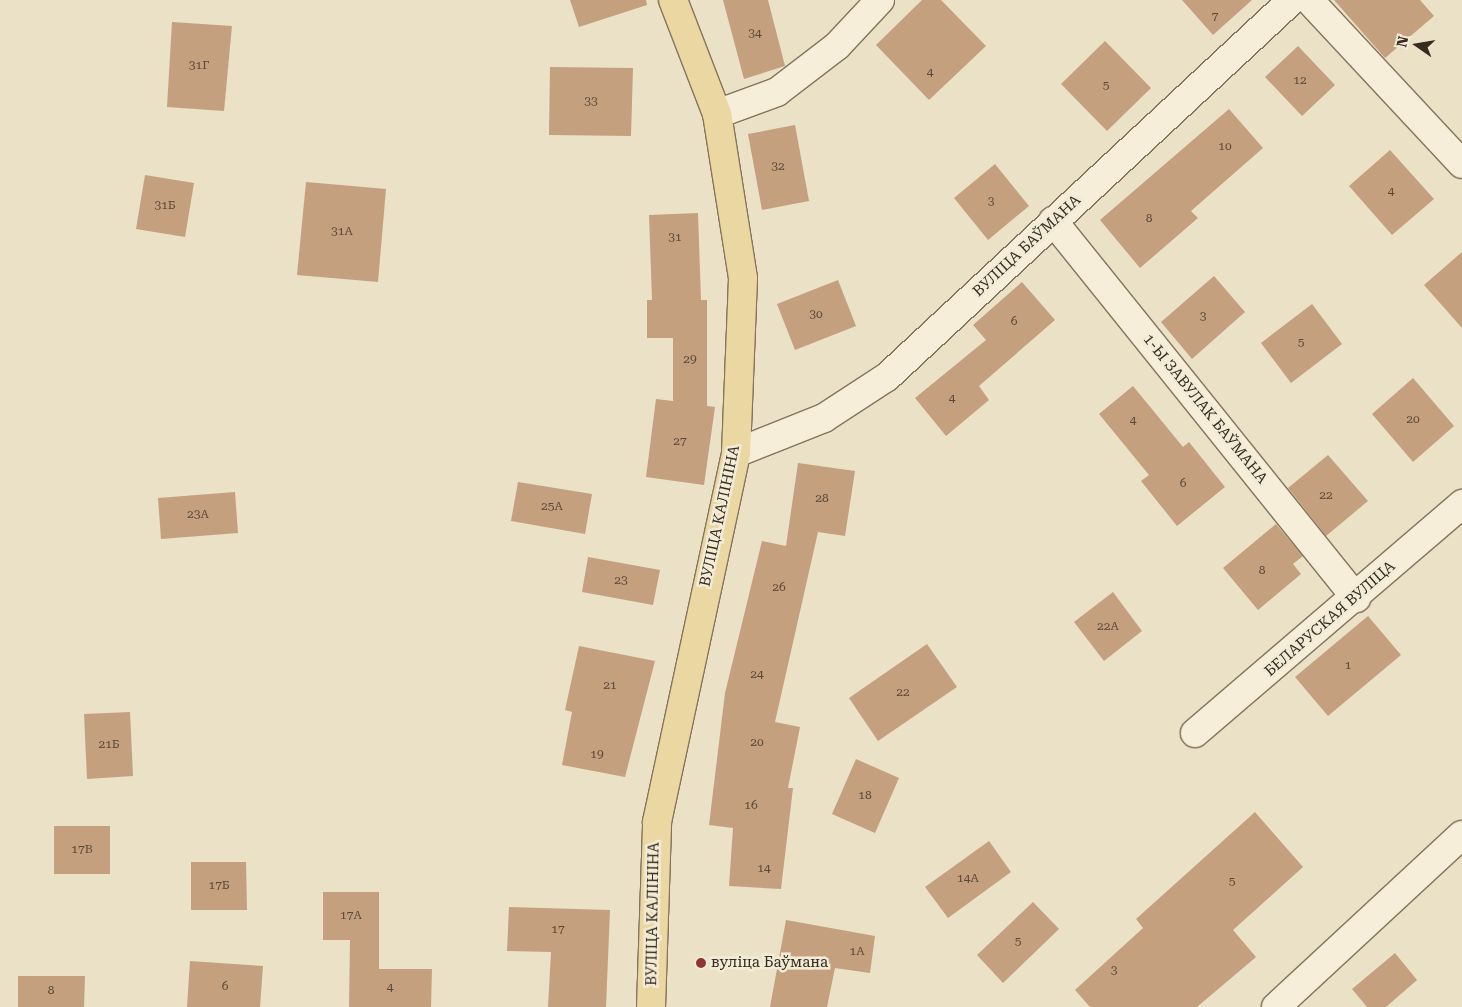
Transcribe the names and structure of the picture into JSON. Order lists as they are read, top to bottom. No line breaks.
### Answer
{"streets":{"main road":["ВУЛІЦА КАЛІНІНА"],"street":["ВУЛІЦА БАЎМАНА","1-Ы ЗАВУЛАК БАЎМАНА","БЕЛАРУСКАЯ ВУЛІЦА"]},"crossings":[["ВУЛІЦА БАЎМАНА","1-Ы ЗАВУЛАК БАЎМАНА"],["ВУЛІЦА БАЎМАНА","ВУЛІЦА КАЛІНІНА"],["1-Ы ЗАВУЛАК БАЎМАНА","БЕЛАРУСКАЯ ВУЛІЦА"]],"places":["вуліца Баўмана"],"house_numbers":["7","34","31Г","4","12","5","33","10","32","4","3","31Б","8","31А","31","30","3","6","5","29","4","20","4","27","6","22","28","25А","23А","8","23","26","22А","1","24","21","22","20","21Б","19","18","16","17В","14","14А","5","17Б","17А","17","5","1А","3","6","4","8"],"north":"left"}
